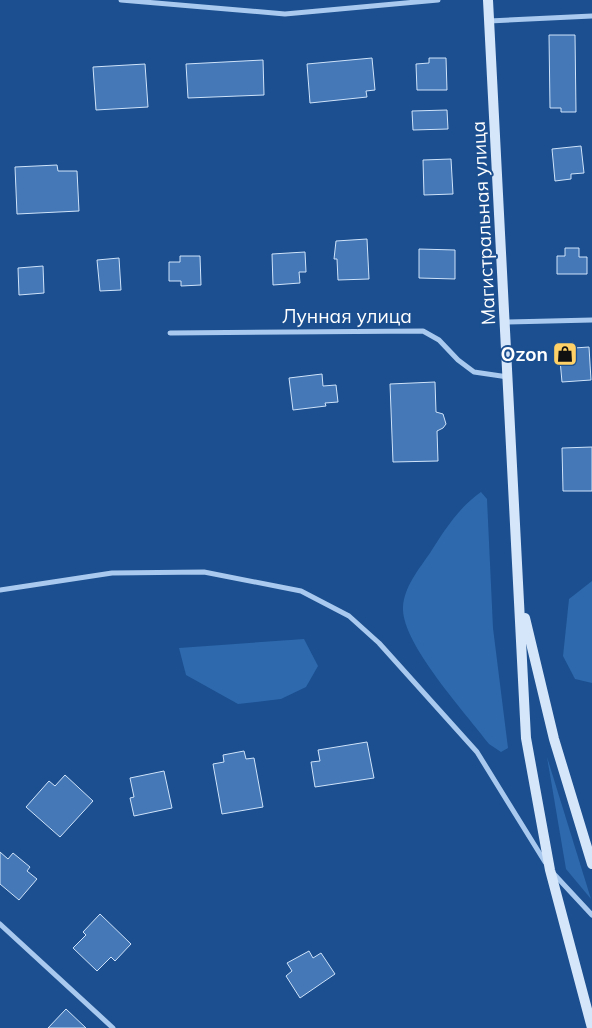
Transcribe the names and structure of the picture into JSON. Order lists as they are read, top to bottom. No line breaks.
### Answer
{"streets":{"main road":["Магистральная улица"],"street":["Лунная улица"]},"crossings":[["Магистральная улица","Лунная улица"]],"places":{"shop":["Ozon"]}}
